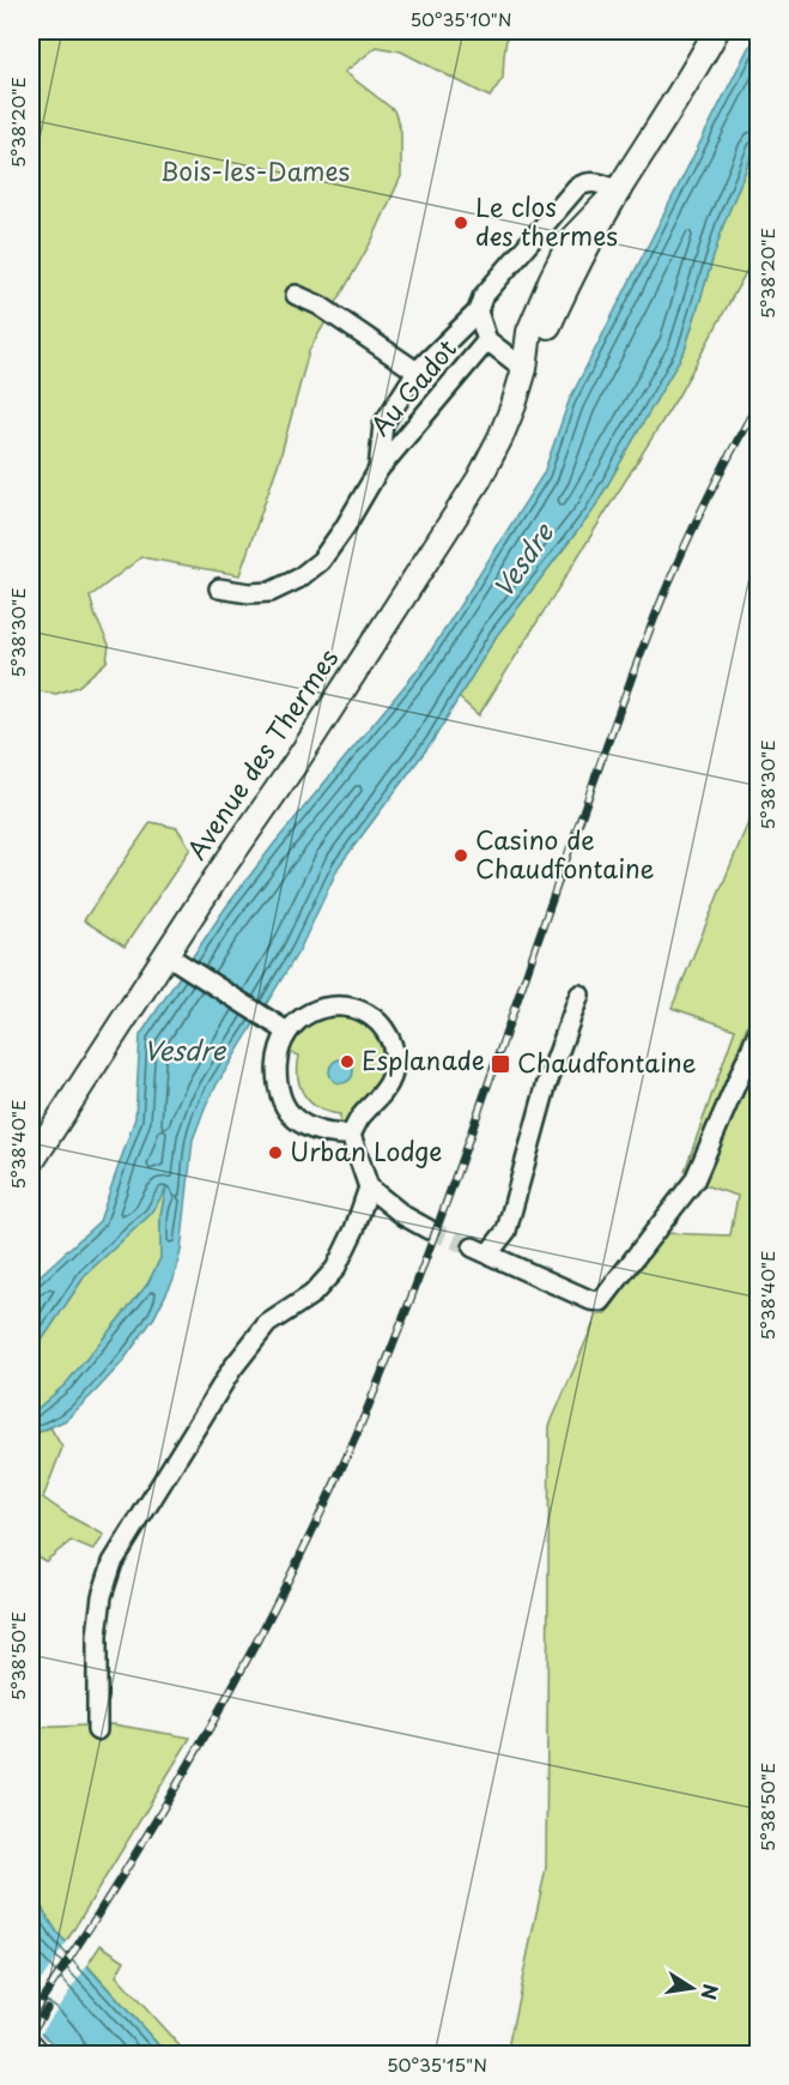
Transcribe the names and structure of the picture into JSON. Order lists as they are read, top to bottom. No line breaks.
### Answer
{"streets":{"main road":["Avenue des Thermes"],"street":["Au Gadot"]},"water":["Vesdre"],"parks":["Bois-les-Dames"],"places":{"other":["Le clos des thermes","Casino de Chaudfontaine","Esplanade","Urban Lodge"],"transit":["Chaudfontaine"]},"north":"right","coordinates":["50°35'10\"N","5°38'20\"E","5°38'30\"E","5°38'40\"E","5°38'50\"E","50°35'15\"N"]}
